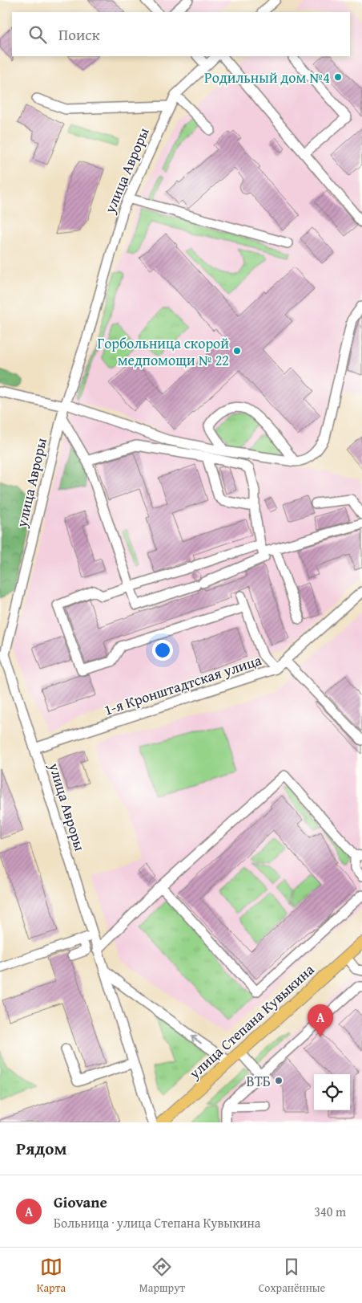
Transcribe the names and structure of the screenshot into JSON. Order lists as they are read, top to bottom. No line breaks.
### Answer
{"streets":{"main road":["улица Степана Кувыкина"],"street":["улица Авроры","1-я Кронштадтская улица"]},"crossings":[["улица Авроры","1-я Кронштадтская улица"]],"places":["Родильный дом №4","Горбольница скорой медпомощи № 22","ВТБ"],"page":{"search":"Поиск","pins":"A","heading":"Рядом","list":[{"mark":"A","name":"Giovane","note":"Больница · улица Степана Кувыкина","value":"340 m"}],"nav":["Карта","Маршрут","Сохранённые"]}}
